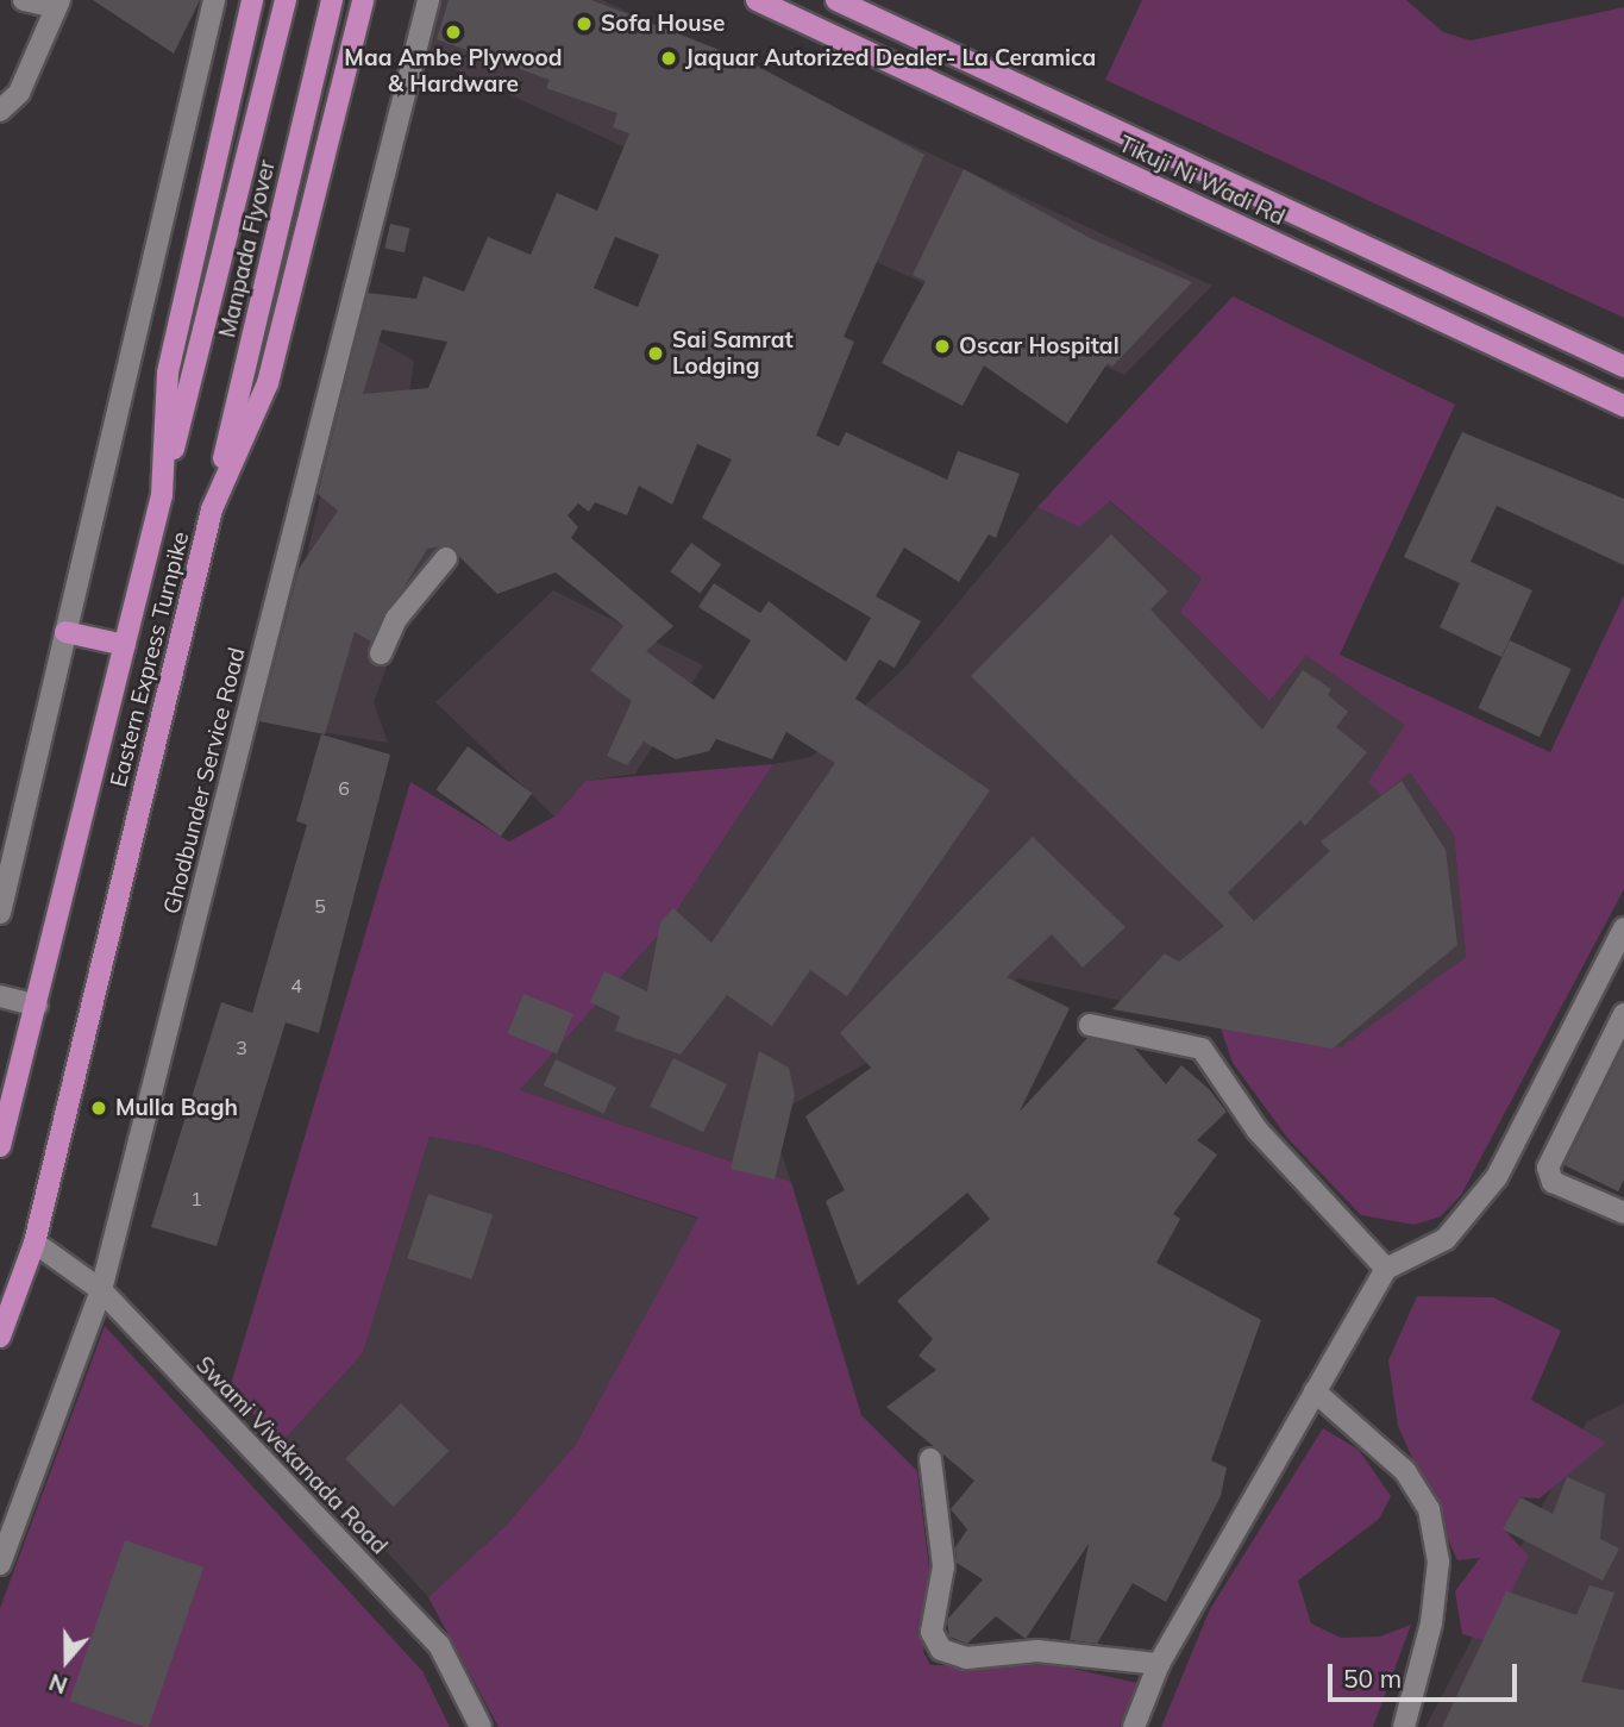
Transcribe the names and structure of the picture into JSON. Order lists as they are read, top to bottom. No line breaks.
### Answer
{"streets":{"main road":["Tikuji Ni Wadi Rd","Manpada Flyover","Eastern Express Turnpike"],"street":["Ghodbunder Service Road","Swami Vivekanada Road"]},"crossings":[["Manpada Flyover","Eastern Express Turnpike"],["Eastern Express Turnpike","Swami Vivekanada Road"],["Ghodbunder Service Road","Swami Vivekanada Road"]],"places":["Sofa House","Maa Ambe Plywood & Hardware","Jaquar Autorized Dealer- La Ceramica","Oscar Hospital","Sai Samrat Lodging","Mulla Bagh"],"house_numbers":["6","5","4","3","1"],"scale_bar":"50 m","north":"bottom"}
